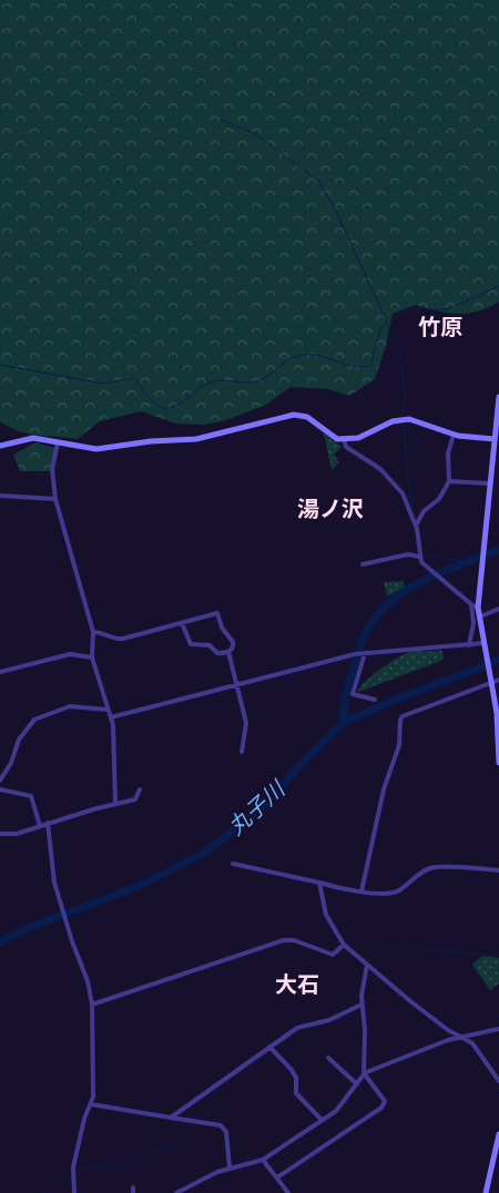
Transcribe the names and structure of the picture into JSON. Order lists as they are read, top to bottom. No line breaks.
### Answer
{"districts":["竹原","湯ノ沢","大石"],"water":["丸子川"]}
